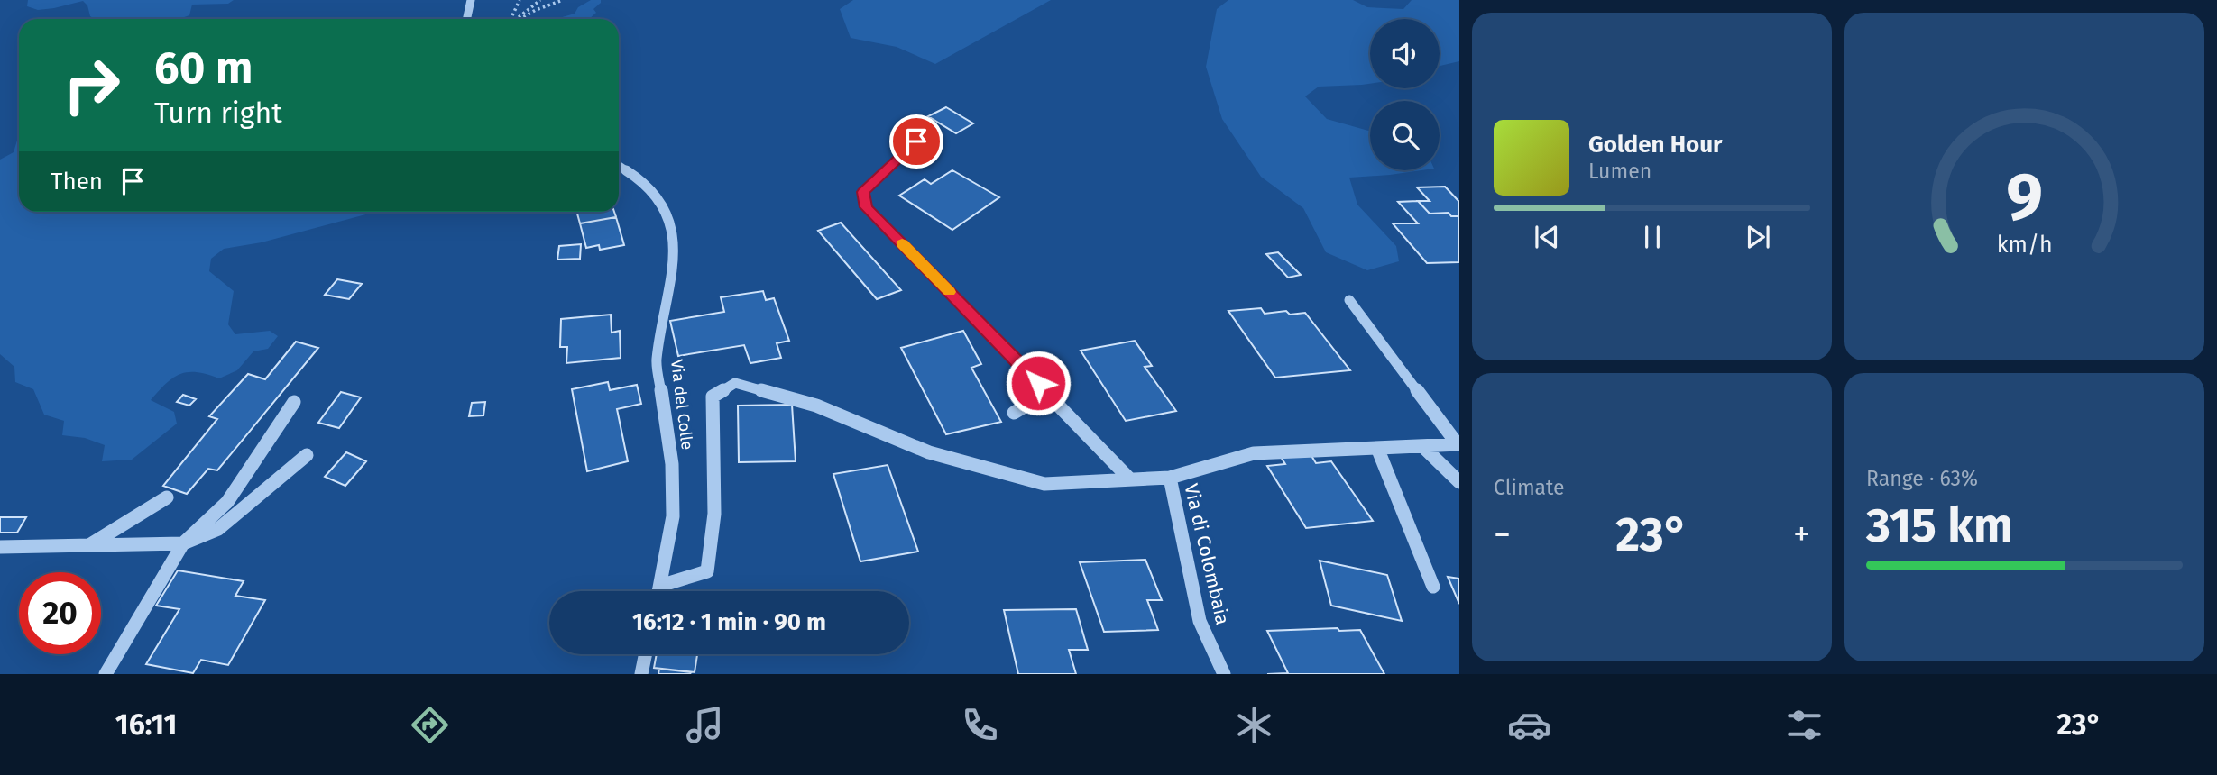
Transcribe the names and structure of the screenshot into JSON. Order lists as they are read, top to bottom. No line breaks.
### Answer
{"streets":{"street":["Via del Colle","Via di Colombaia"]},"page":{"turn":["60 m","Turn right"],"song":["Golden Hour","Lumen"],"then":"Then","tile":["Climate",["Range · 63%","315 km"]],"heat":["−","23°","+"],"limit":"20","trip":"16:12 · 1 min · 90 m","tabs":["16:11","23°"],"gauge":["9","km/h"]}}
